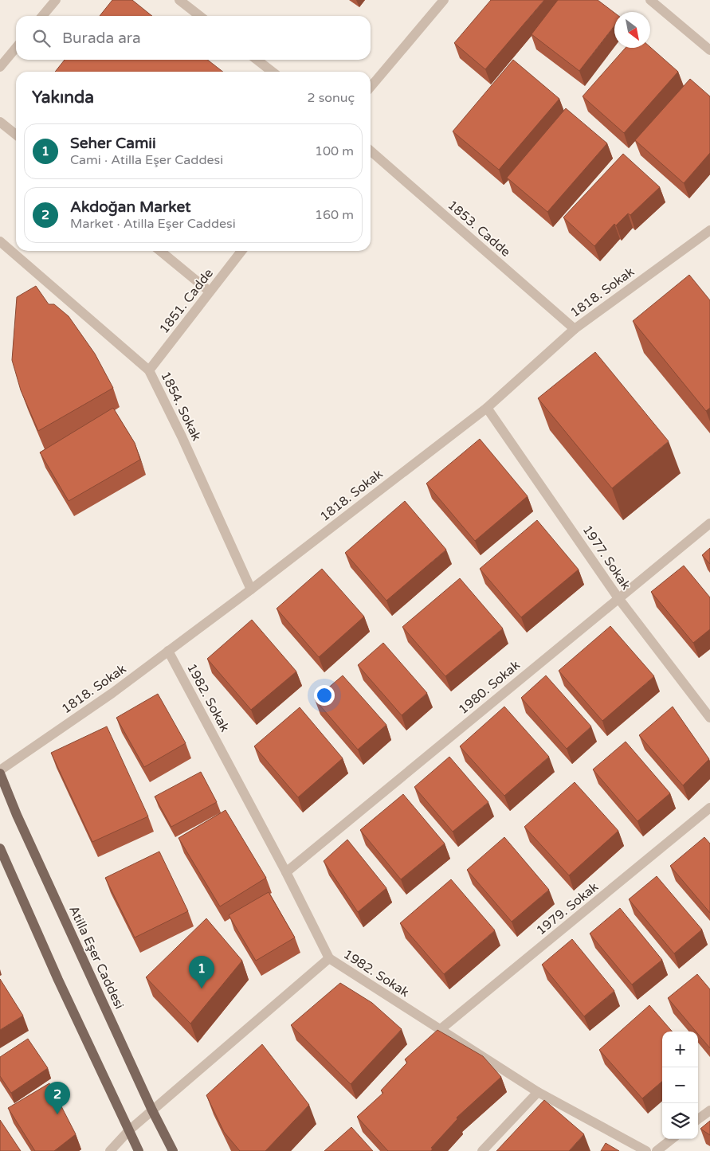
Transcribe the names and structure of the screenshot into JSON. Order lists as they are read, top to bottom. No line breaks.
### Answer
{"streets":{"main road":["Atilla Eşer Caddesi"],"street":["1853. Cadde","1818. Sokak","1851. Cadde","1854. Sokak","1977. Sokak","1980. Sokak","1982. Sokak","1979. Sokak"]},"crossings":[["1853. Cadde","1818. Sokak"],["1818. Sokak","1854. Sokak"],["1818. Sokak","1977. Sokak"],["1818. Sokak","1982. Sokak"],["1851. Cadde","1854. Sokak"],["1977. Sokak","1980. Sokak"],["1980. Sokak","1982. Sokak"],["1982. Sokak","1979. Sokak"]],"north":"bottom right","page":{"search":"Burada ara","heading":["Yakında","2 sonuç"],"list":[{"mark":"1","name":"Seher Camii","note":"Cami · Atilla Eşer Caddesi","value":"100 m"},{"mark":"2","name":"Akdoğan Market","note":"Market · Atilla Eşer Caddesi","value":"160 m"}],"pins":["1","2"],"map_buttons":["+","−"]}}
